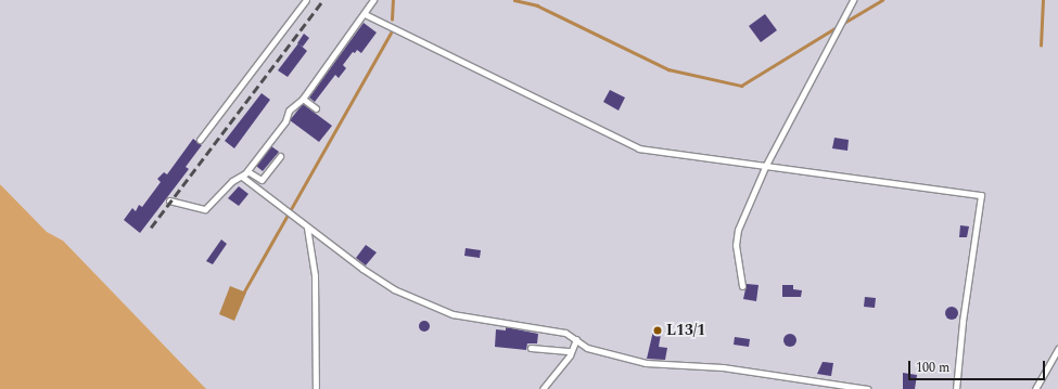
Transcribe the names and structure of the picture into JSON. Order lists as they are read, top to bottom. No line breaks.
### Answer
{"places":["L13/1"],"scale_bar":"100 m"}
